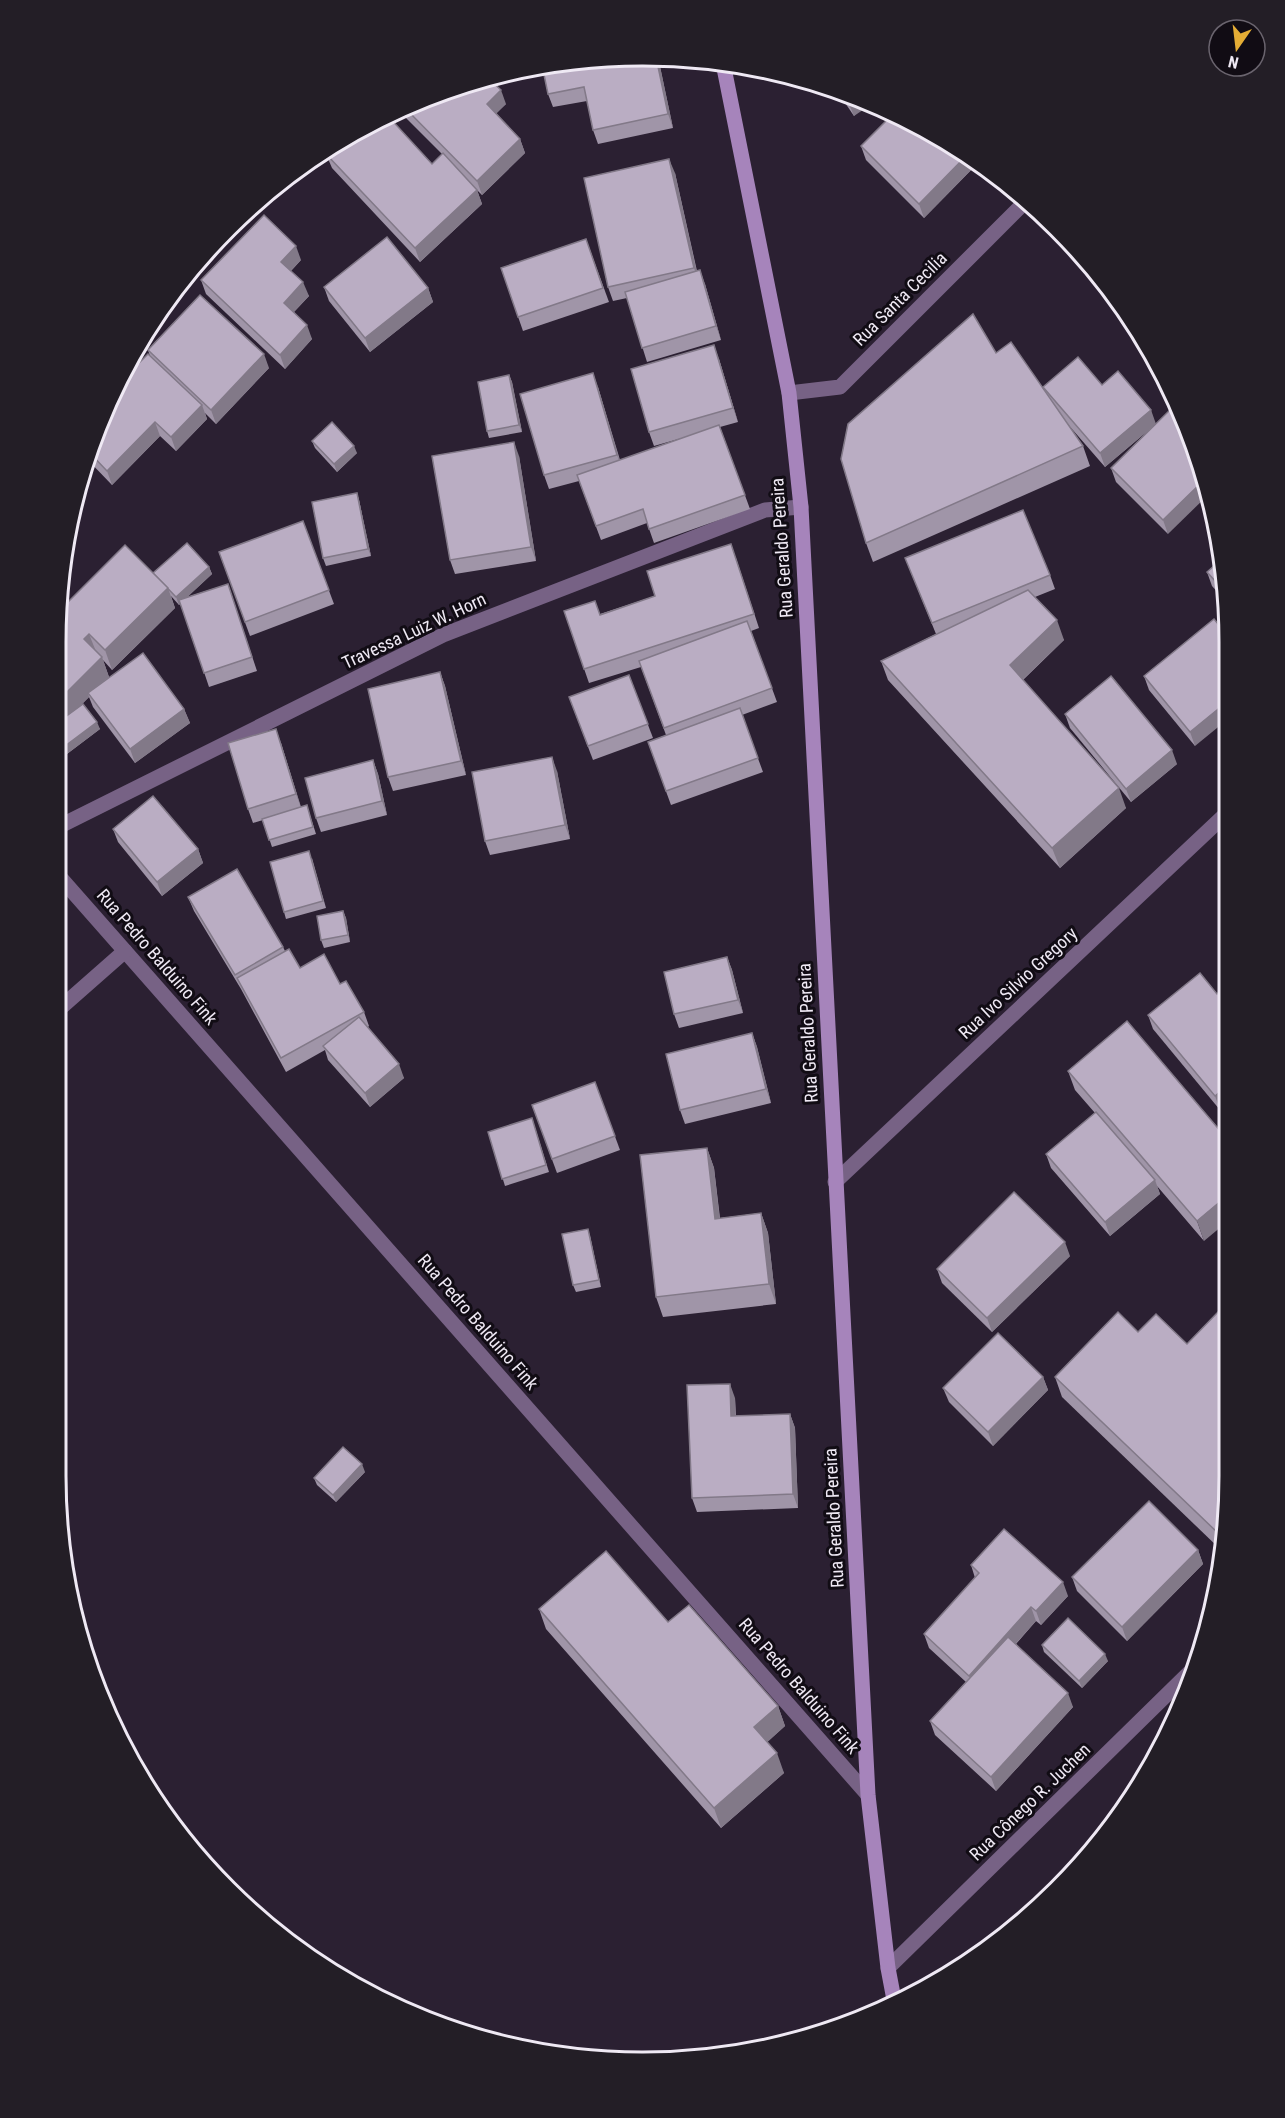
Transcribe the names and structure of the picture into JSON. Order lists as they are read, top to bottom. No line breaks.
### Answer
{"streets":{"main road":["Rua Geraldo Pereira"],"street":["Rua Santa Cecilia","Travessa Luiz W. Horn","Rua Pedro Balduino Fink","Rua Ivo Silvio Gregory","Rua Cônego R. Juchen"]},"crossings":[["Rua Santa Cecilia","Rua Geraldo Pereira"],["Rua Geraldo Pereira","Travessa Luiz W. Horn"],["Rua Geraldo Pereira","Rua Pedro Balduino Fink"],["Rua Geraldo Pereira","Rua Ivo Silvio Gregory"],["Rua Geraldo Pereira","Rua Cônego R. Juchen"]],"north":"bottom"}
